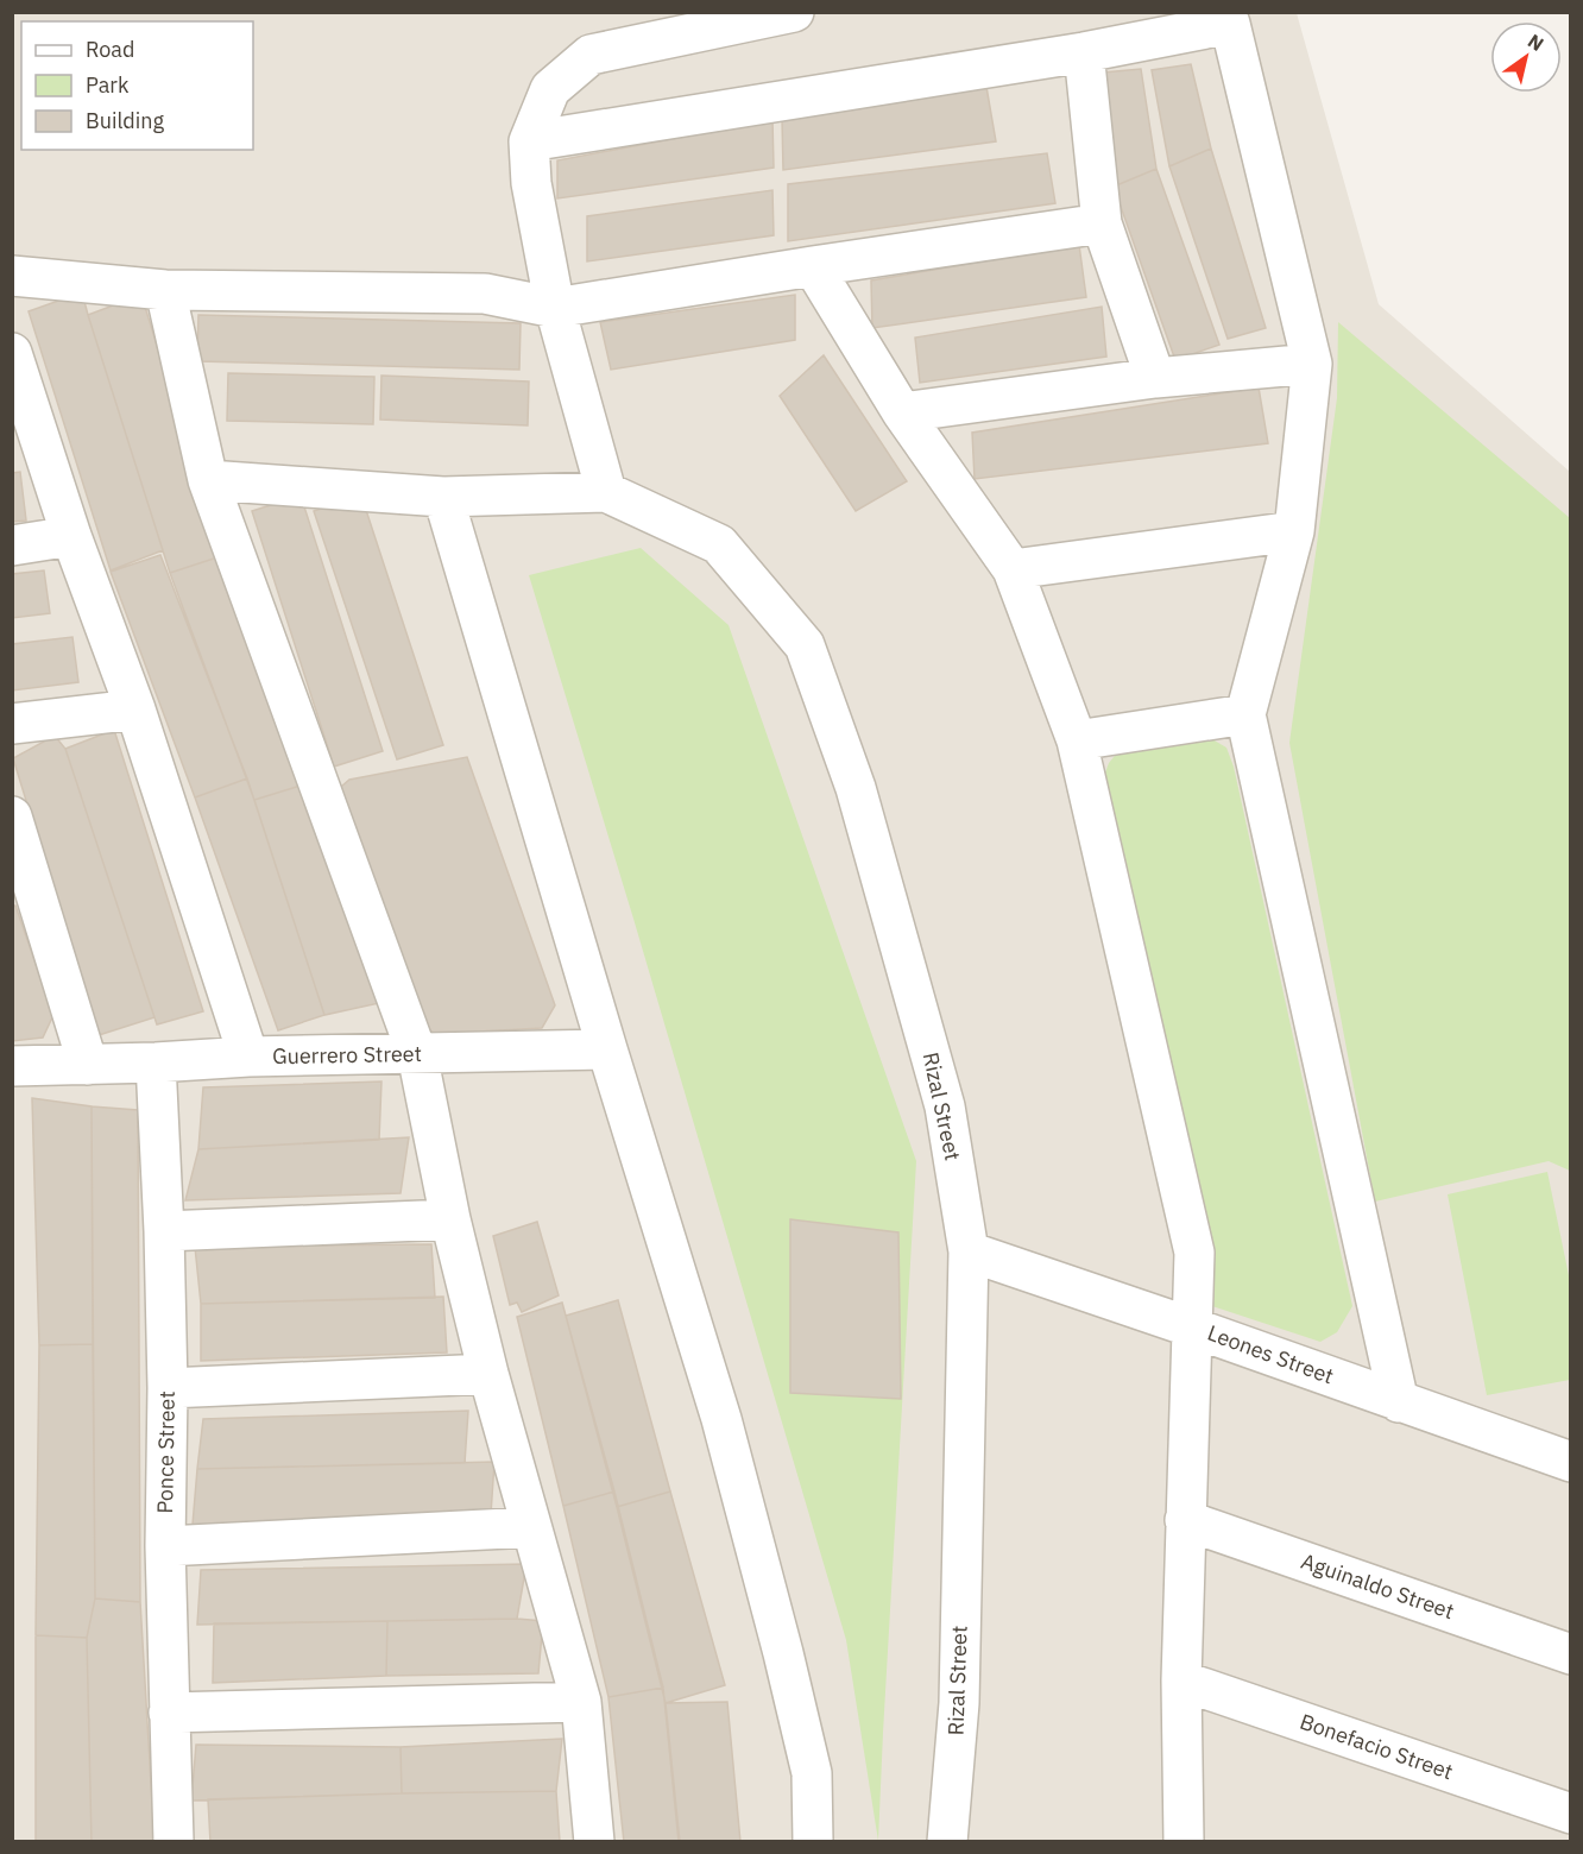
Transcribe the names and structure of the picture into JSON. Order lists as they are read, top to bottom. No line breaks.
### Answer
{"streets":{"street":["Guerrero Street","Rizal Street","Leones Street","Ponce Street","Aguinaldo Street","Bonefacio Street"]},"crossings":[["Guerrero Street","Ponce Street"],["Rizal Street","Leones Street"]],"legend":["Road","Park","Building"],"north":"top right"}
